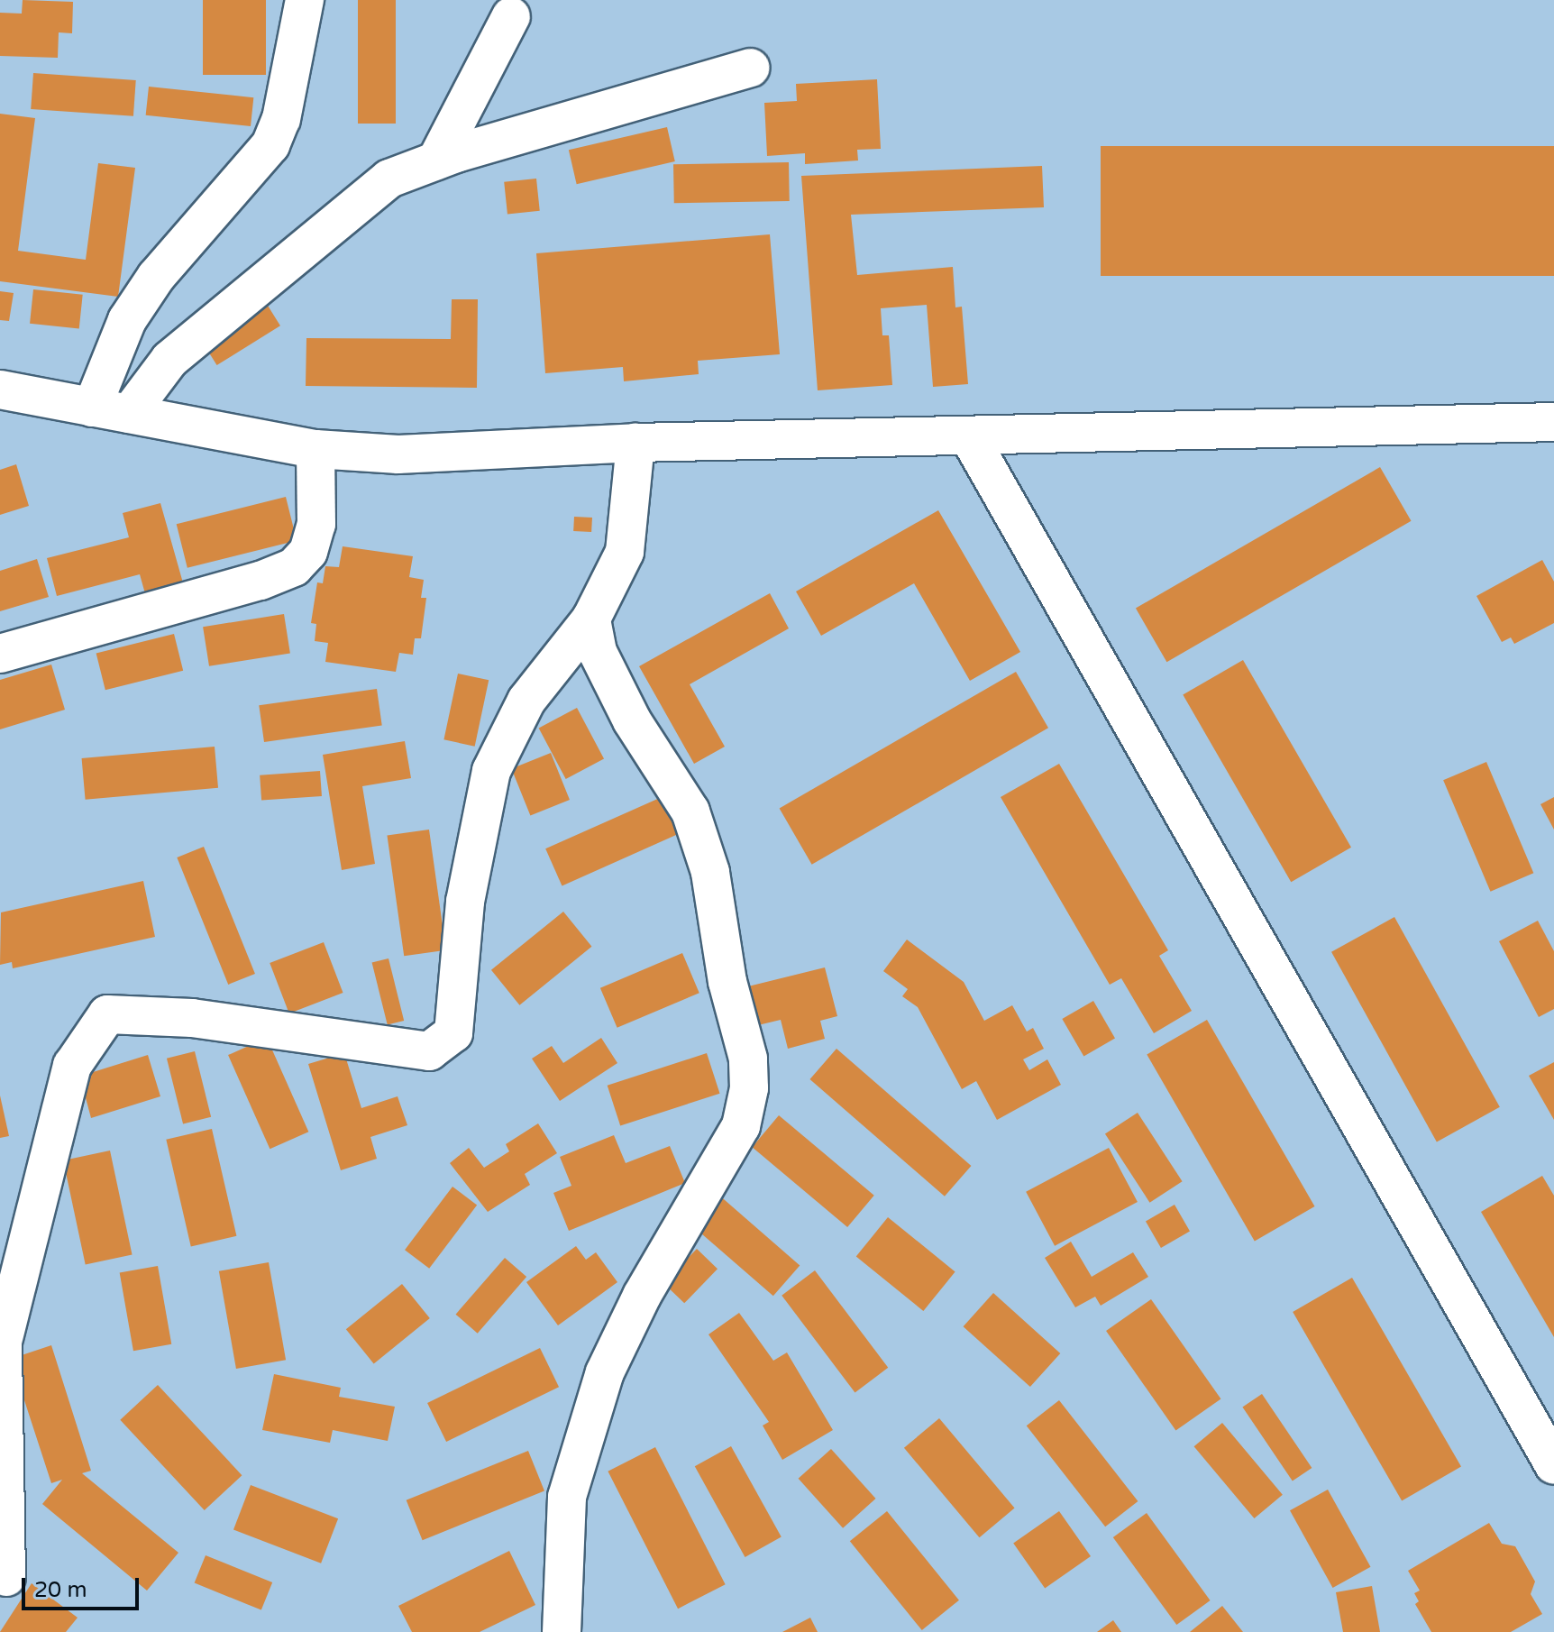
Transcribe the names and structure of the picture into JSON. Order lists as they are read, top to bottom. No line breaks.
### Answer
{"scale_bar":"20 m"}
